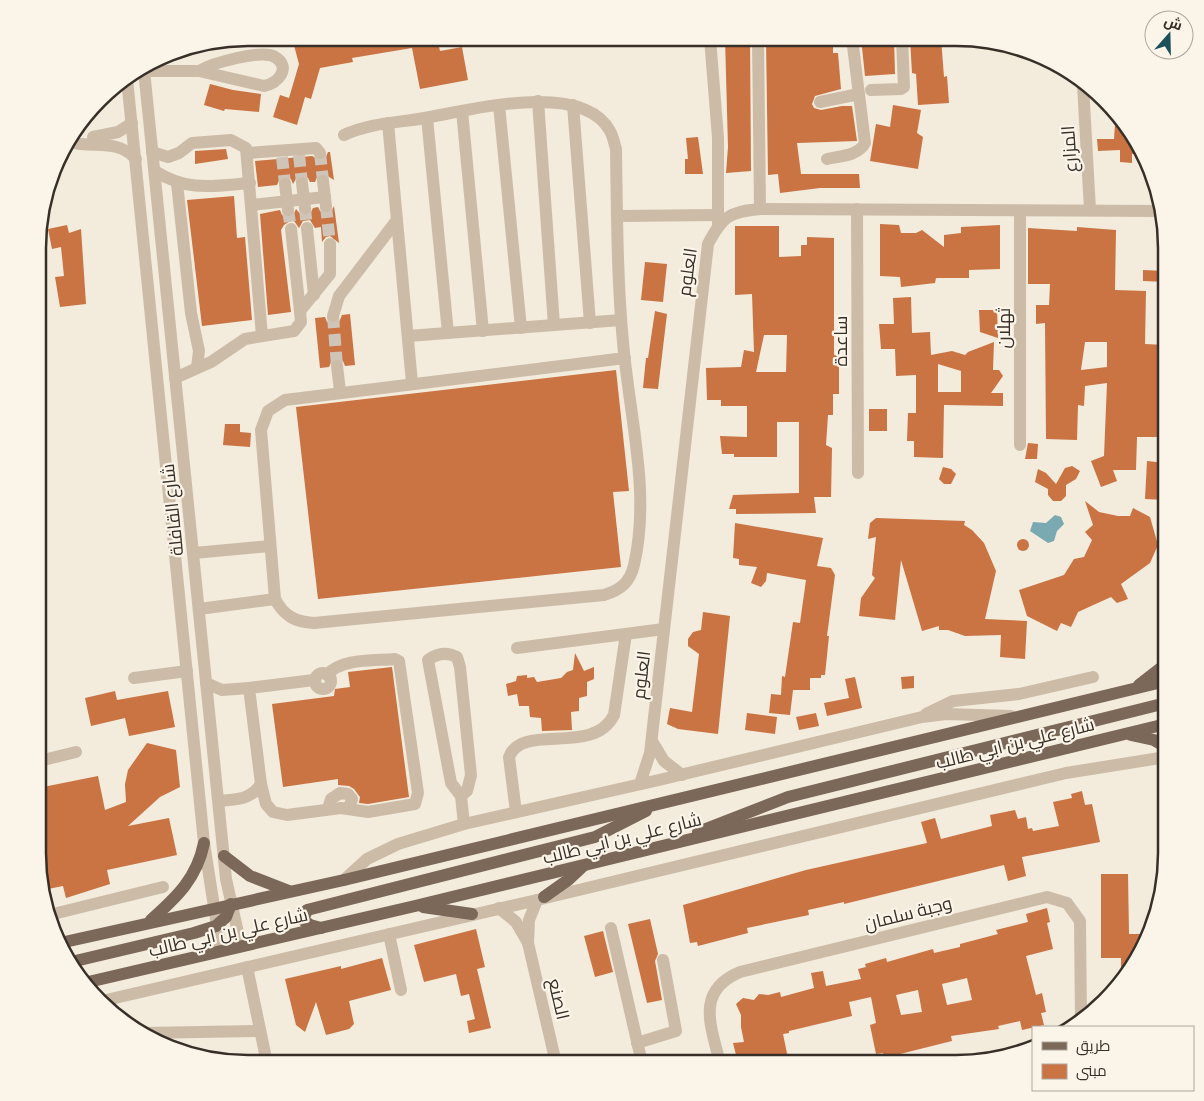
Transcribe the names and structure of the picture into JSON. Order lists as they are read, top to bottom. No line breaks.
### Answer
{"streets":{"main road":["شارع علي بن ابي طالب"],"street":["المزارع","العلوم","ثهلان","ساعدة","شارع القافلة","وجبة سلمان","الصنع"]},"crossings":[["العلوم","شارع علي بن ابي طالب"],["شارع القافلة","شارع علي بن ابي طالب"]],"legend":["طريق","مبنى"],"north":"top"}
